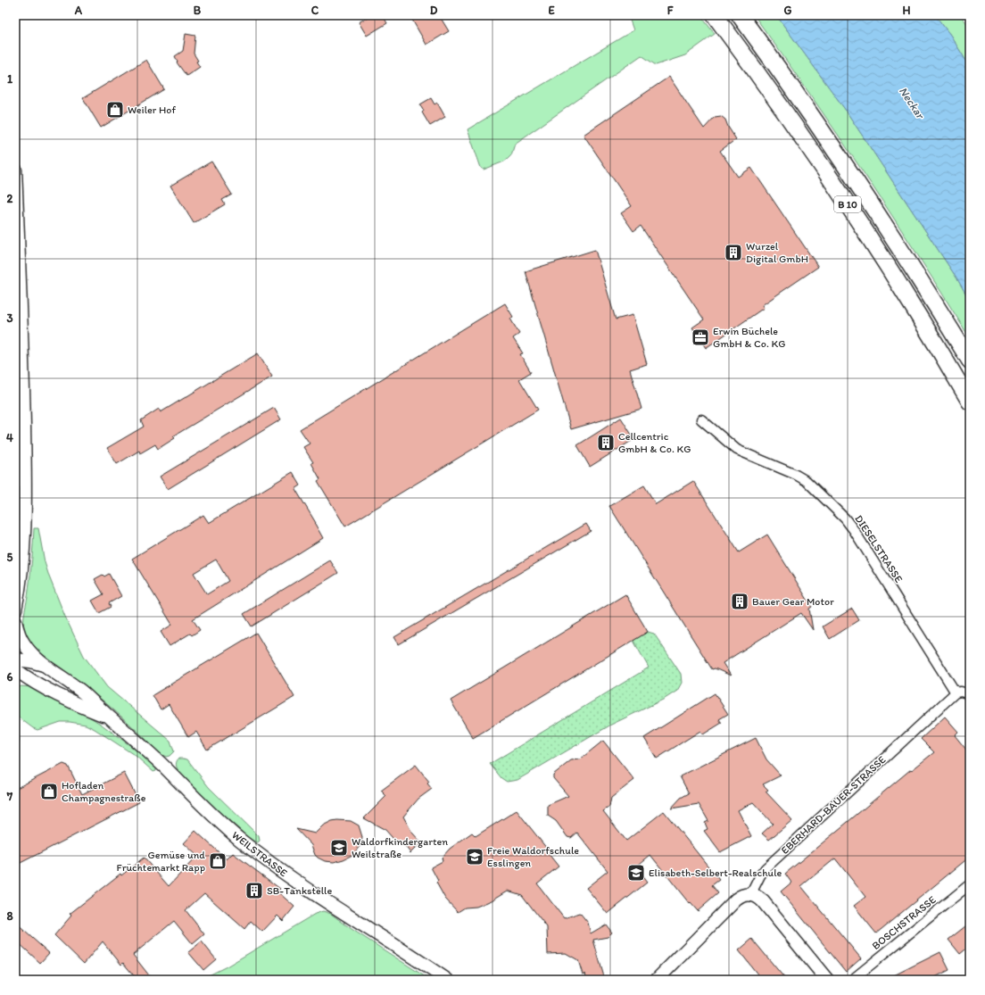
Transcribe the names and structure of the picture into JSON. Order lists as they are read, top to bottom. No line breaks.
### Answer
{"streets":{"highway":["B 10"],"street":["DIESELSTRASSE","EBERHARD-BAUER-STRASSE","WEILSTRASSE","BOSCHSTRASSE"]},"crossings":[["DIESELSTRASSE","EBERHARD-BAUER-STRASSE"]],"water":["Neckar"],"places":{"shop":["Weiler Hof","Hofladen Champagnestraße","Gemüse und Früchtemarkt Rapp"],"building":["Wurzel Digital GmbH","Cellcentric GmbH & Co. KG","Bauer Gear Motor","SB-Tankstelle"],"office":["Erwin Büchele GmbH & Co. KG"],"school or university":["Waldorfkindergarten Weilstraße","Freie Waldorfschule Esslingen","Elisabeth-Selbert-Realschule"]},"grid":{"columns":["A","B","C","D","E","F","G","H"],"rows":["1","2","3","4","5","6","7","8"]}}
